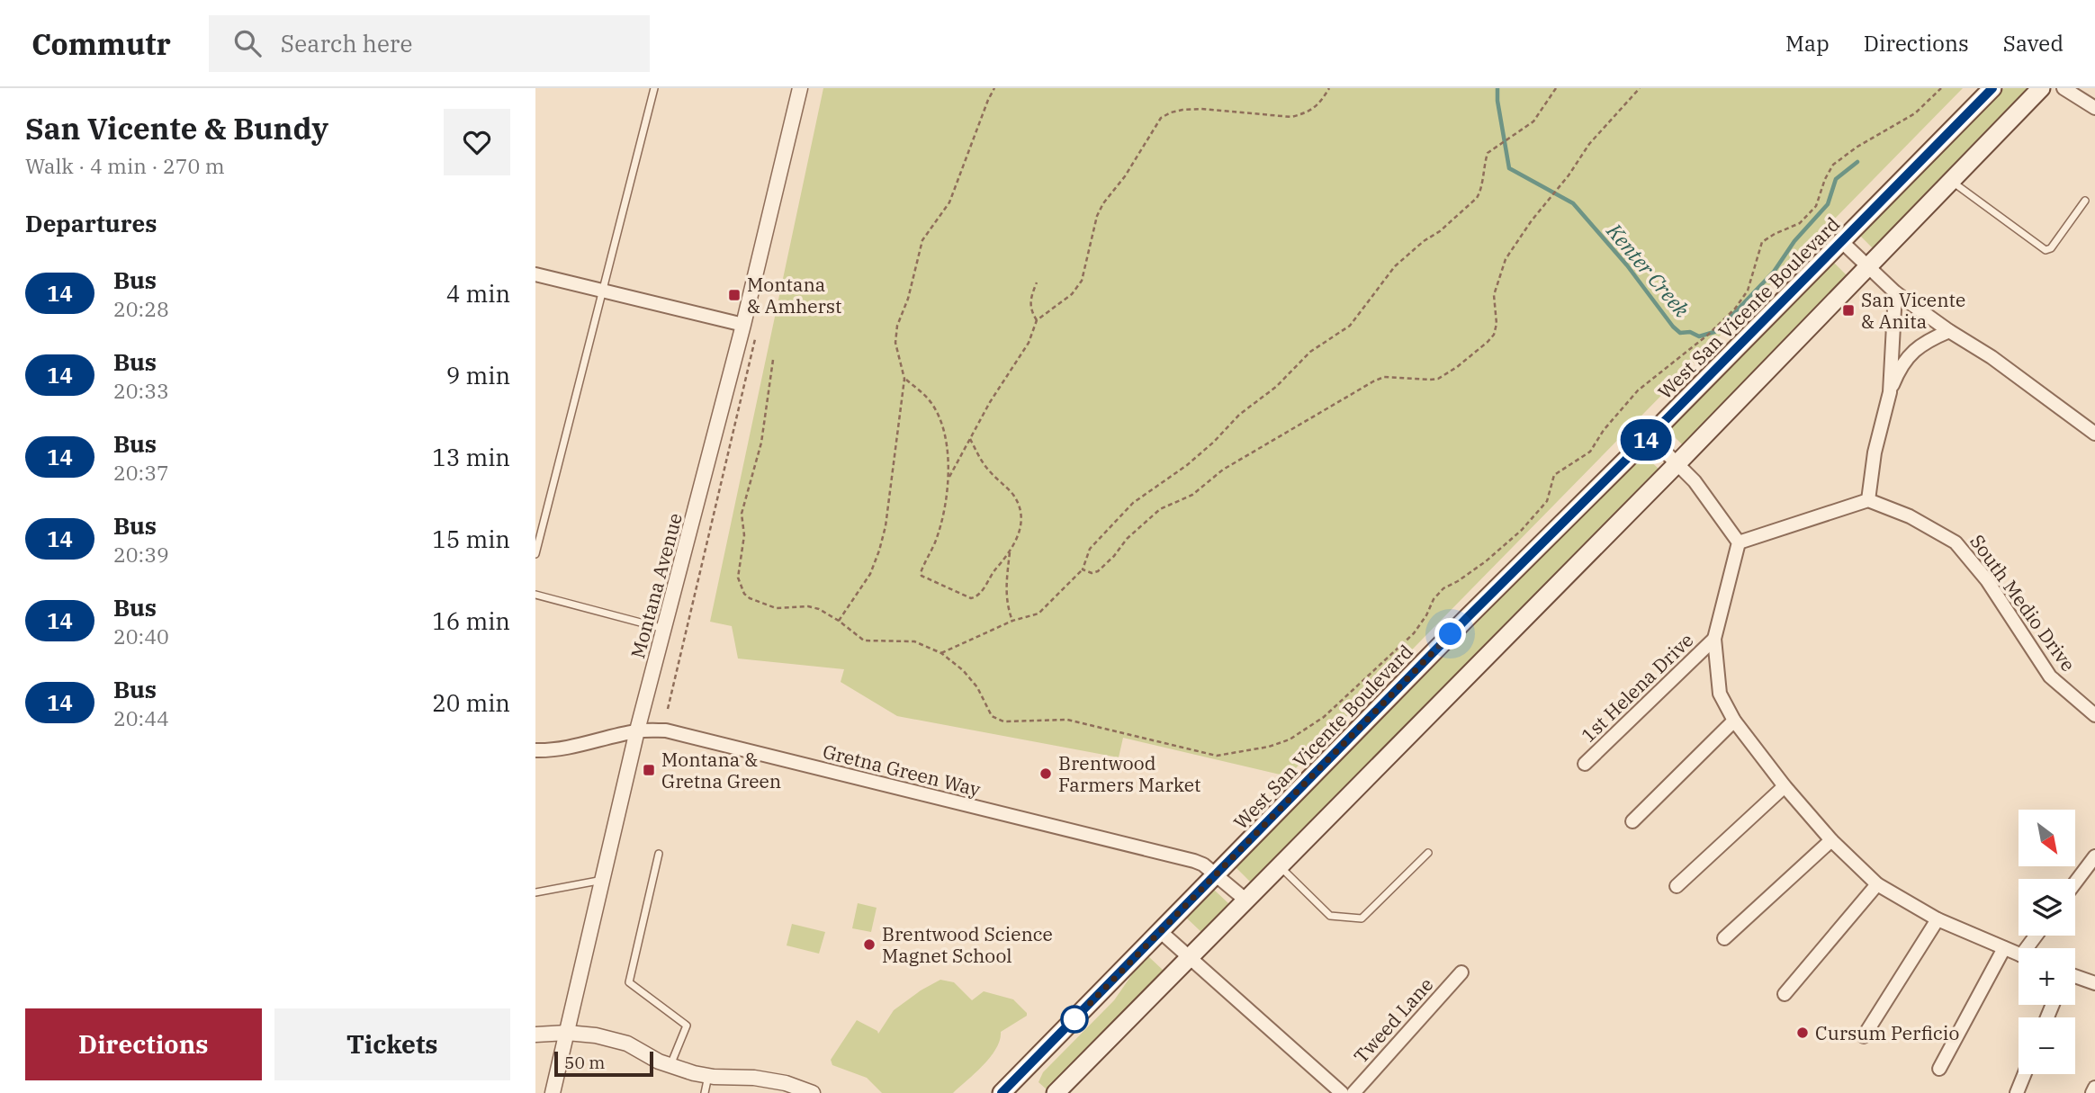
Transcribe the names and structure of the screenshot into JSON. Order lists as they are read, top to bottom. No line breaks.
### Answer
{"streets":{"main road":["West San Vicente Boulevard"],"street":["Montana Avenue","South Medio Drive","1st Helena Drive","Gretna Green Way","Tweed Lane"]},"crossings":[["West San Vicente Boulevard","Gretna Green Way"],["Montana Avenue","Gretna Green Way"]],"water":["Kenter Creek"],"places":{"transit":["Montana & Amherst","San Vicente & Anita","Montana & Gretna Green"],"other":["Brentwood Farmers Market","Brentwood Science Magnet School","Cursum Perficio"]},"lines":["bus line 14"],"scale_bar":"50 m","north":"bottom right","page":{"header":"Commutr","search":"Search here","nav":["Map","Directions","Saved"],"heading":[["San Vicente & Bundy","Walk · 4 min · 270 m"],"Departures"],"on_map":"14","list":[{"mark":"14","name":"Bus","note":"20:28","value":"4 min"},{"mark":"14","name":"Bus","note":"20:33","value":"9 min"},{"mark":"14","name":"Bus","note":"20:37","value":"13 min"},{"mark":"14","name":"Bus","note":"20:39","value":"15 min"},{"mark":"14","name":"Bus","note":"20:40","value":"16 min"},{"mark":"14","name":"Bus","note":"20:44","value":"20 min"}],"map_buttons":["+","−"],"buttons":["Directions","Tickets"],"scale":"50 m"}}
